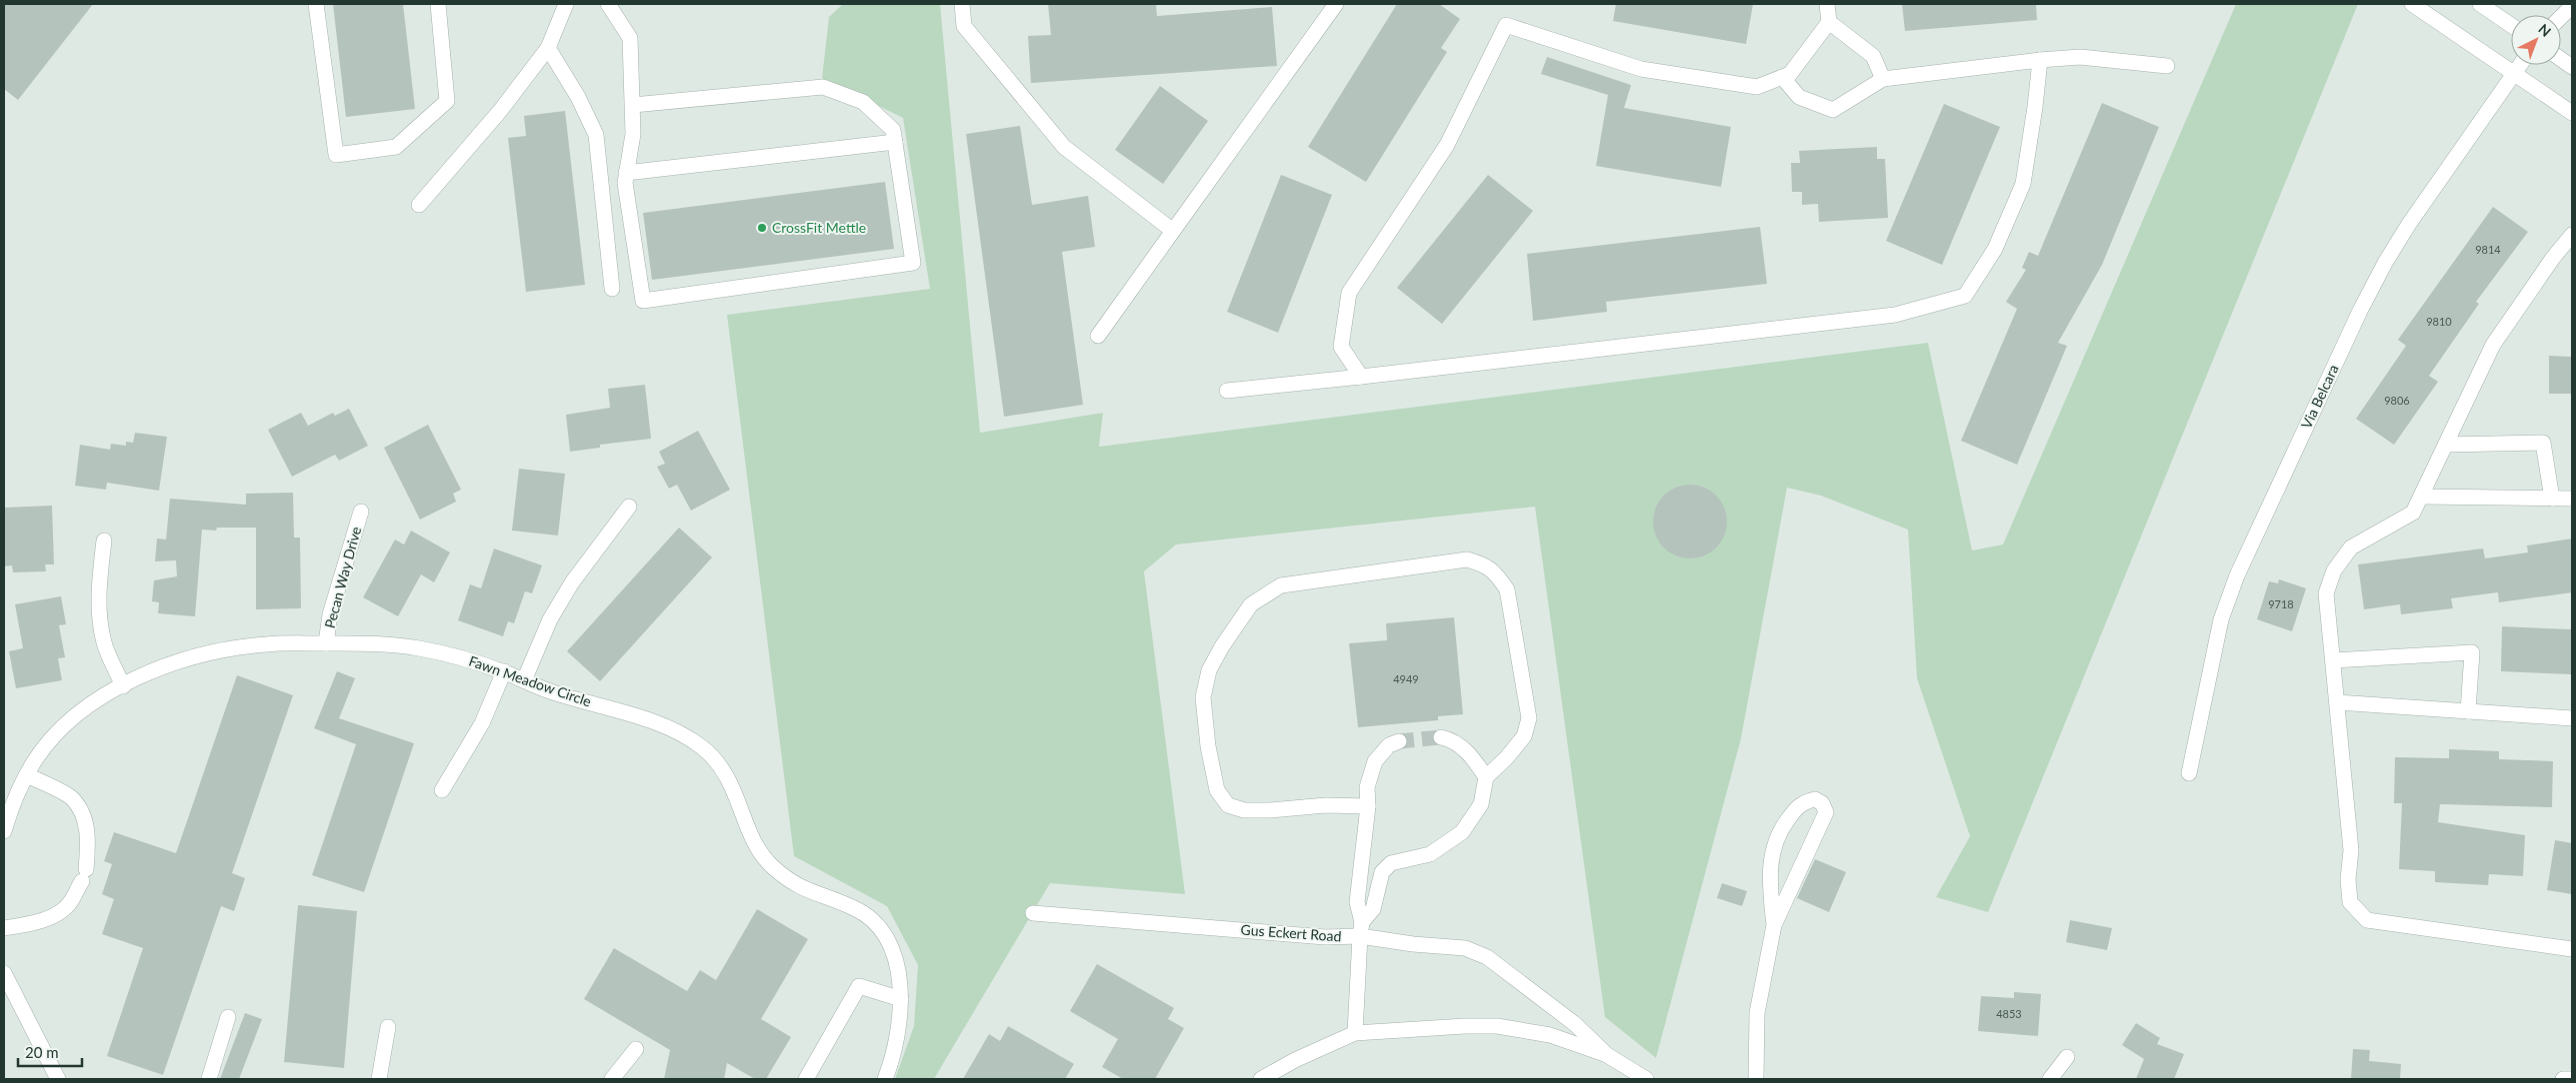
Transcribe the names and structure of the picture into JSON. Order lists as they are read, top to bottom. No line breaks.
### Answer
{"streets":{"street":["Via Belcara","Pecan Way Drive","Fawn Meadow Circle","Gus Eckert Road"]},"crossings":[["Pecan Way Drive","Fawn Meadow Circle"]],"places":["CrossFit Mettle"],"house_numbers":["9814","9810","9806","9718","4949","4853"],"scale_bar":"20 m","north":"top right"}
